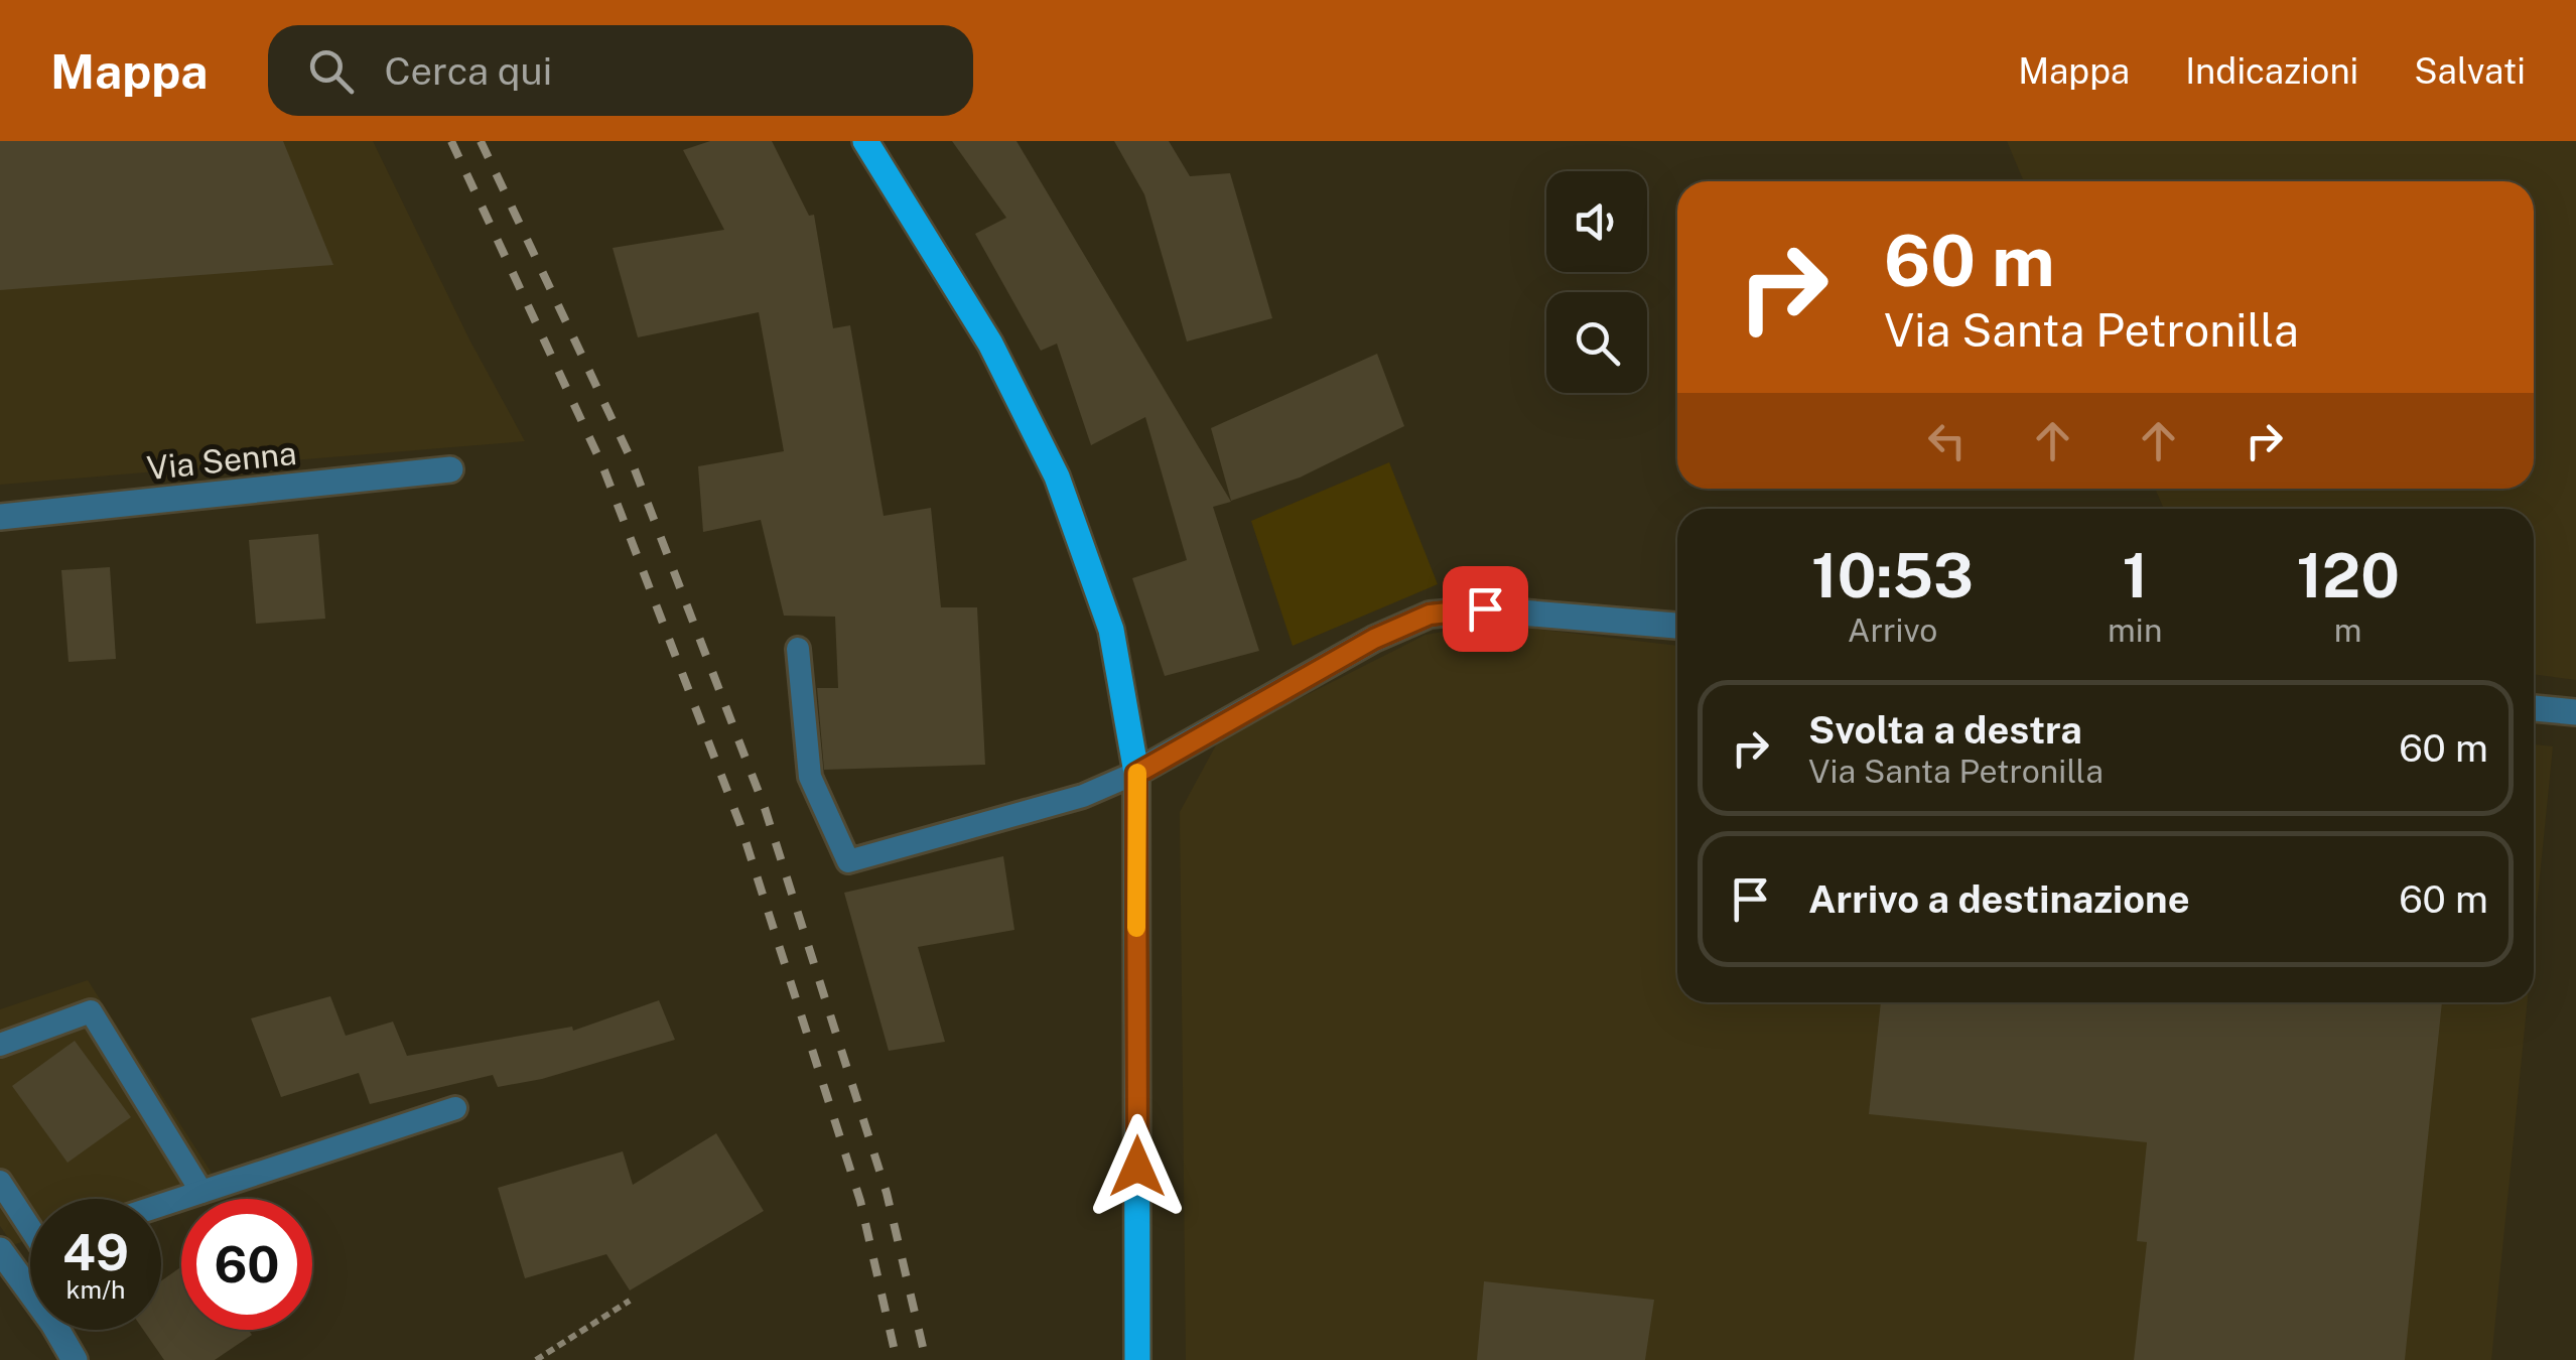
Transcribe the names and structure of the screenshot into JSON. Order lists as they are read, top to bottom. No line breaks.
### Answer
{"streets":{"street":["Via Senna"]},"page":{"header":"Mappa","search":"Cerca qui","nav":["Mappa","Indicazioni","Salvati"],"turn":["60 m","Via Santa Petronilla"],"eta":["10:53","Arrivo","1","min","120","m"],"list":[{"name":"Svolta a destra","note":"Via Santa Petronilla","value":"60 m"},{"name":"Arrivo a destinazione","value":"60 m"}],"speed":"49 km/h","limit":"60"}}
